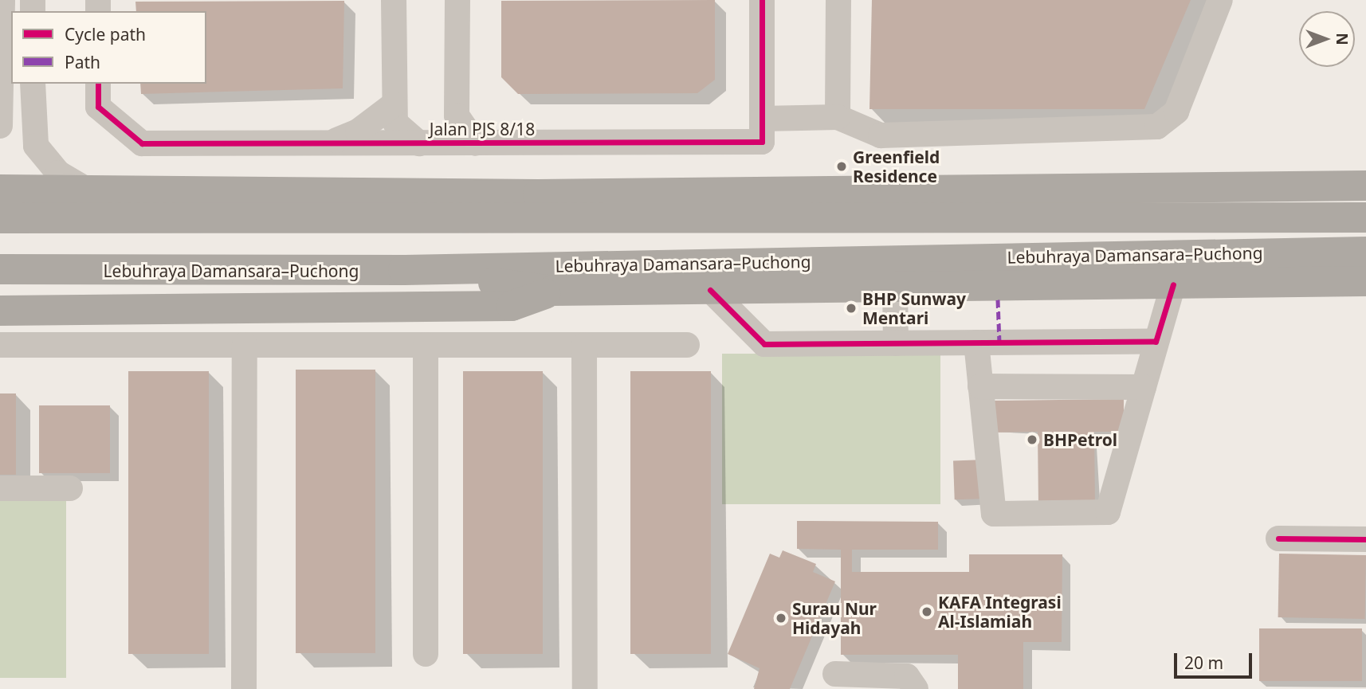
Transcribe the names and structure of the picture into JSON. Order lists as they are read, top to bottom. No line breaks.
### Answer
{"streets":{"highway":["Lebuhraya Damansara–Puchong"],"street":["Jalan PJS 8/18"]},"places":["Greenfield Residence","BHP Sunway Mentari","BHPetrol","KAFA Integrasi Al-Islamiah","Surau Nur Hidayah"],"legend":["Cycle path","Path"],"scale_bar":"20 m","north":"right"}
